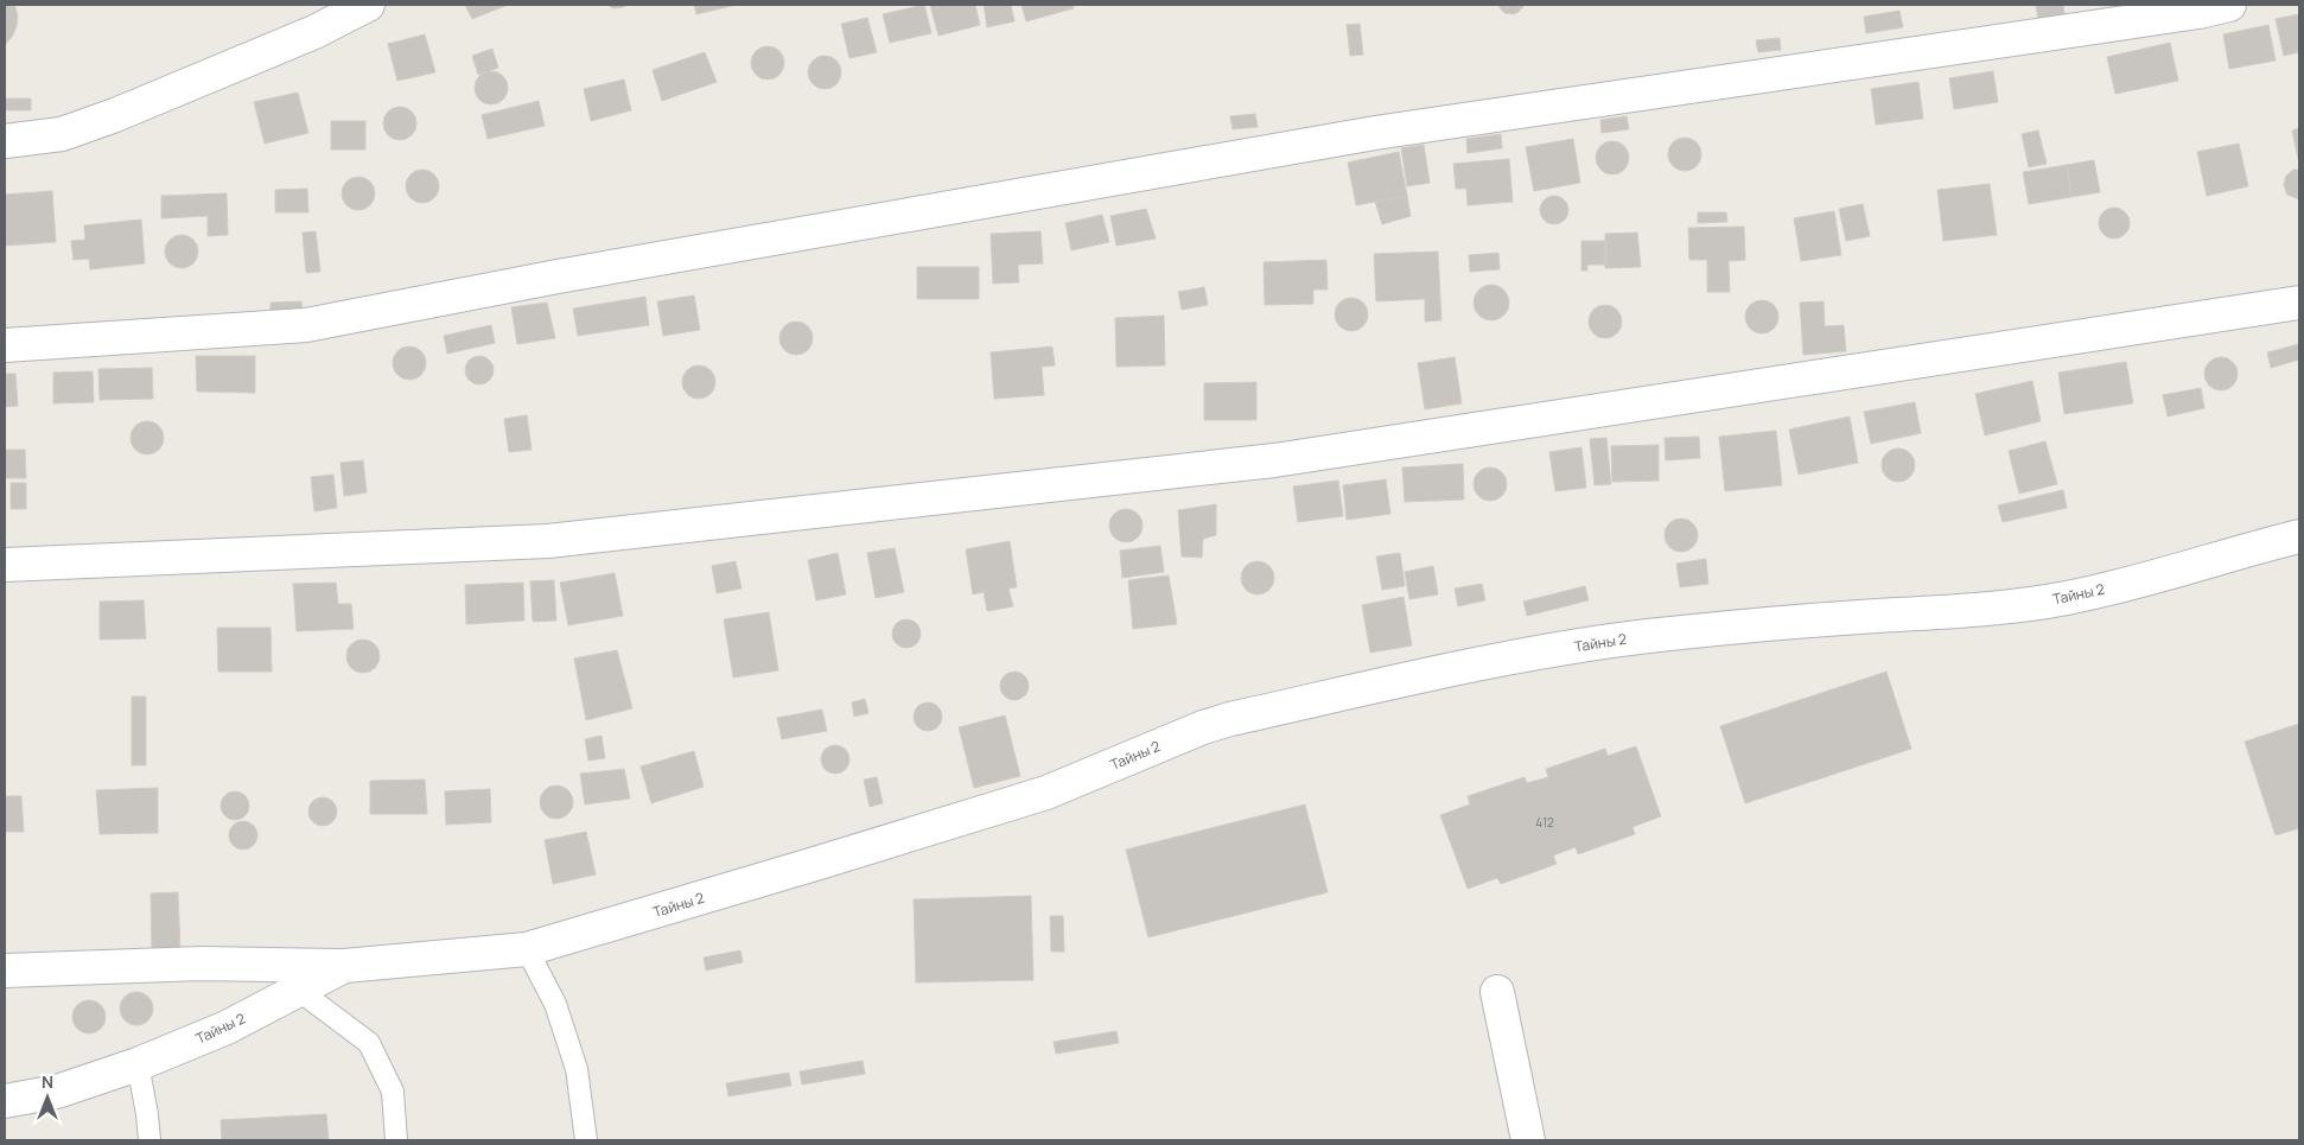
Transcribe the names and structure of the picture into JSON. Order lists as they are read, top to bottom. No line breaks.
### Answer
{"streets":{"street":["Тайны 2"]},"house_numbers":["412"],"north":"top"}
